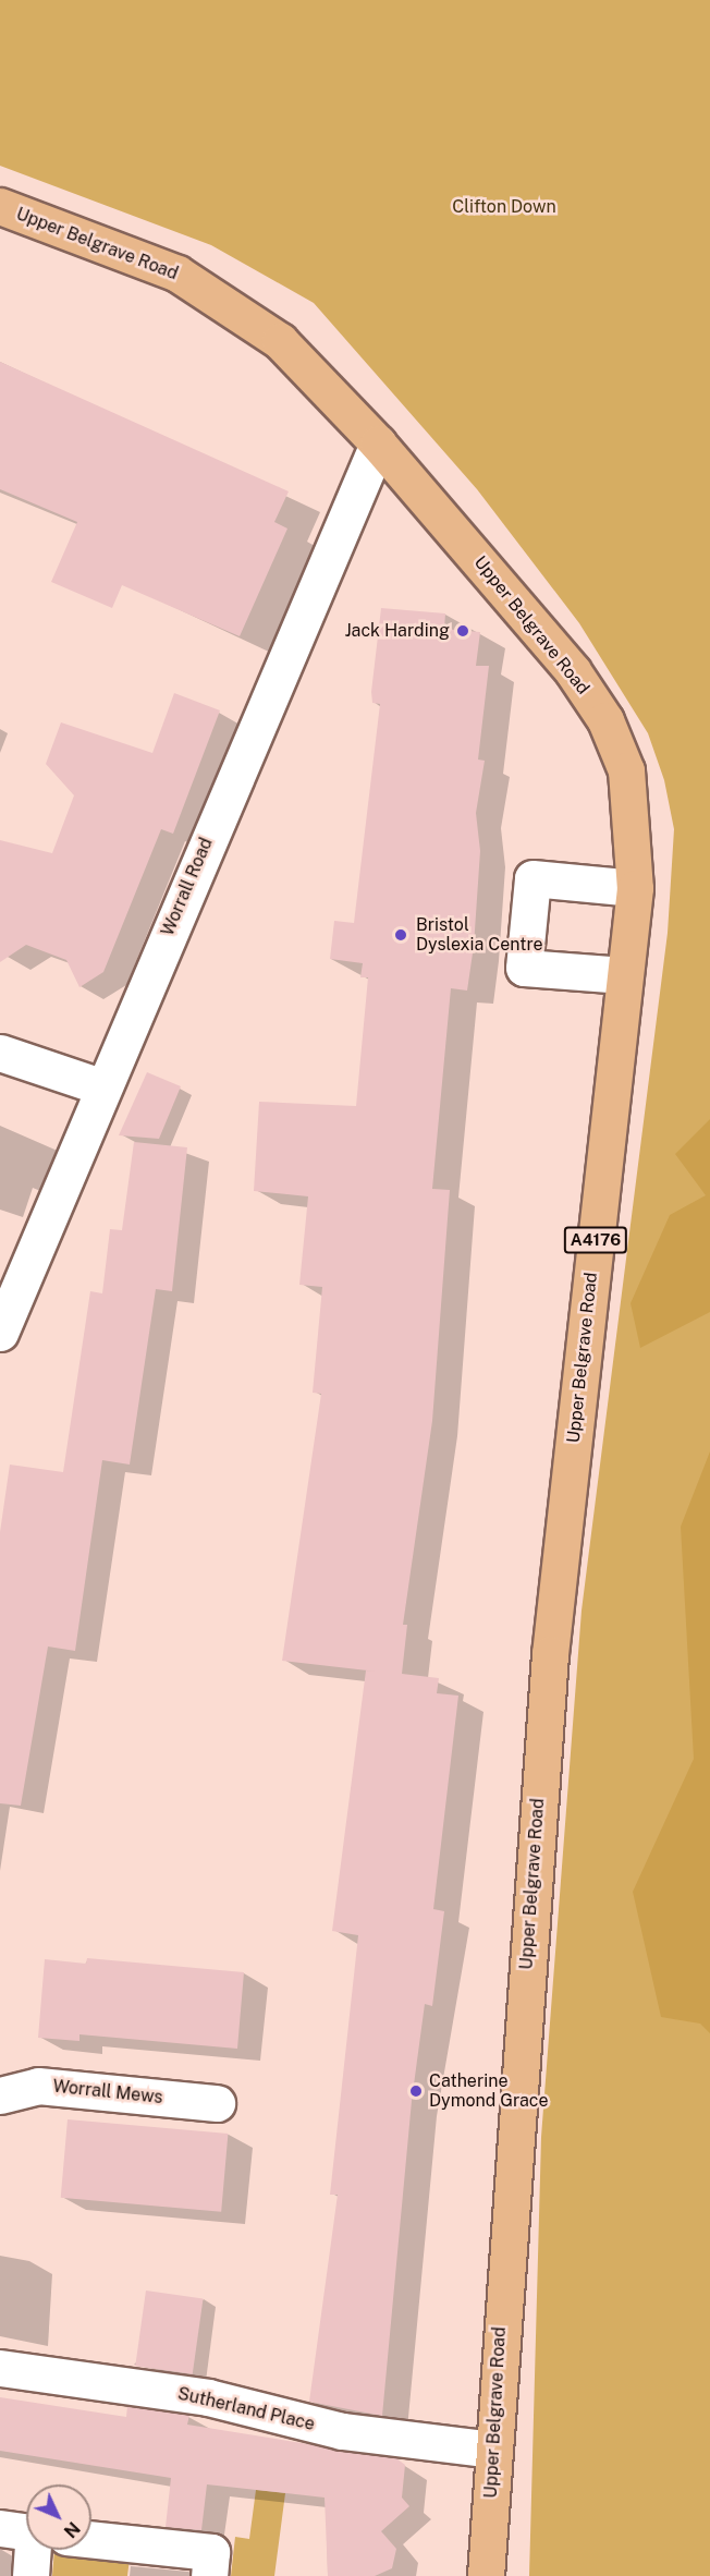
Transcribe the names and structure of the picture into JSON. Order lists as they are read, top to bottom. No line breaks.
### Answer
{"streets":{"main road":["Upper Belgrave Road","A4176"],"street":["Worrall Road","Worrall Mews","Sutherland Place"]},"crossings":[["Upper Belgrave Road","Worrall Road"],["Upper Belgrave Road","Sutherland Place"]],"parks":["Clifton Down"],"places":["Jack Harding","Bristol Dyslexia Centre","Catherine Dymond Grace"],"north":"bottom right"}
